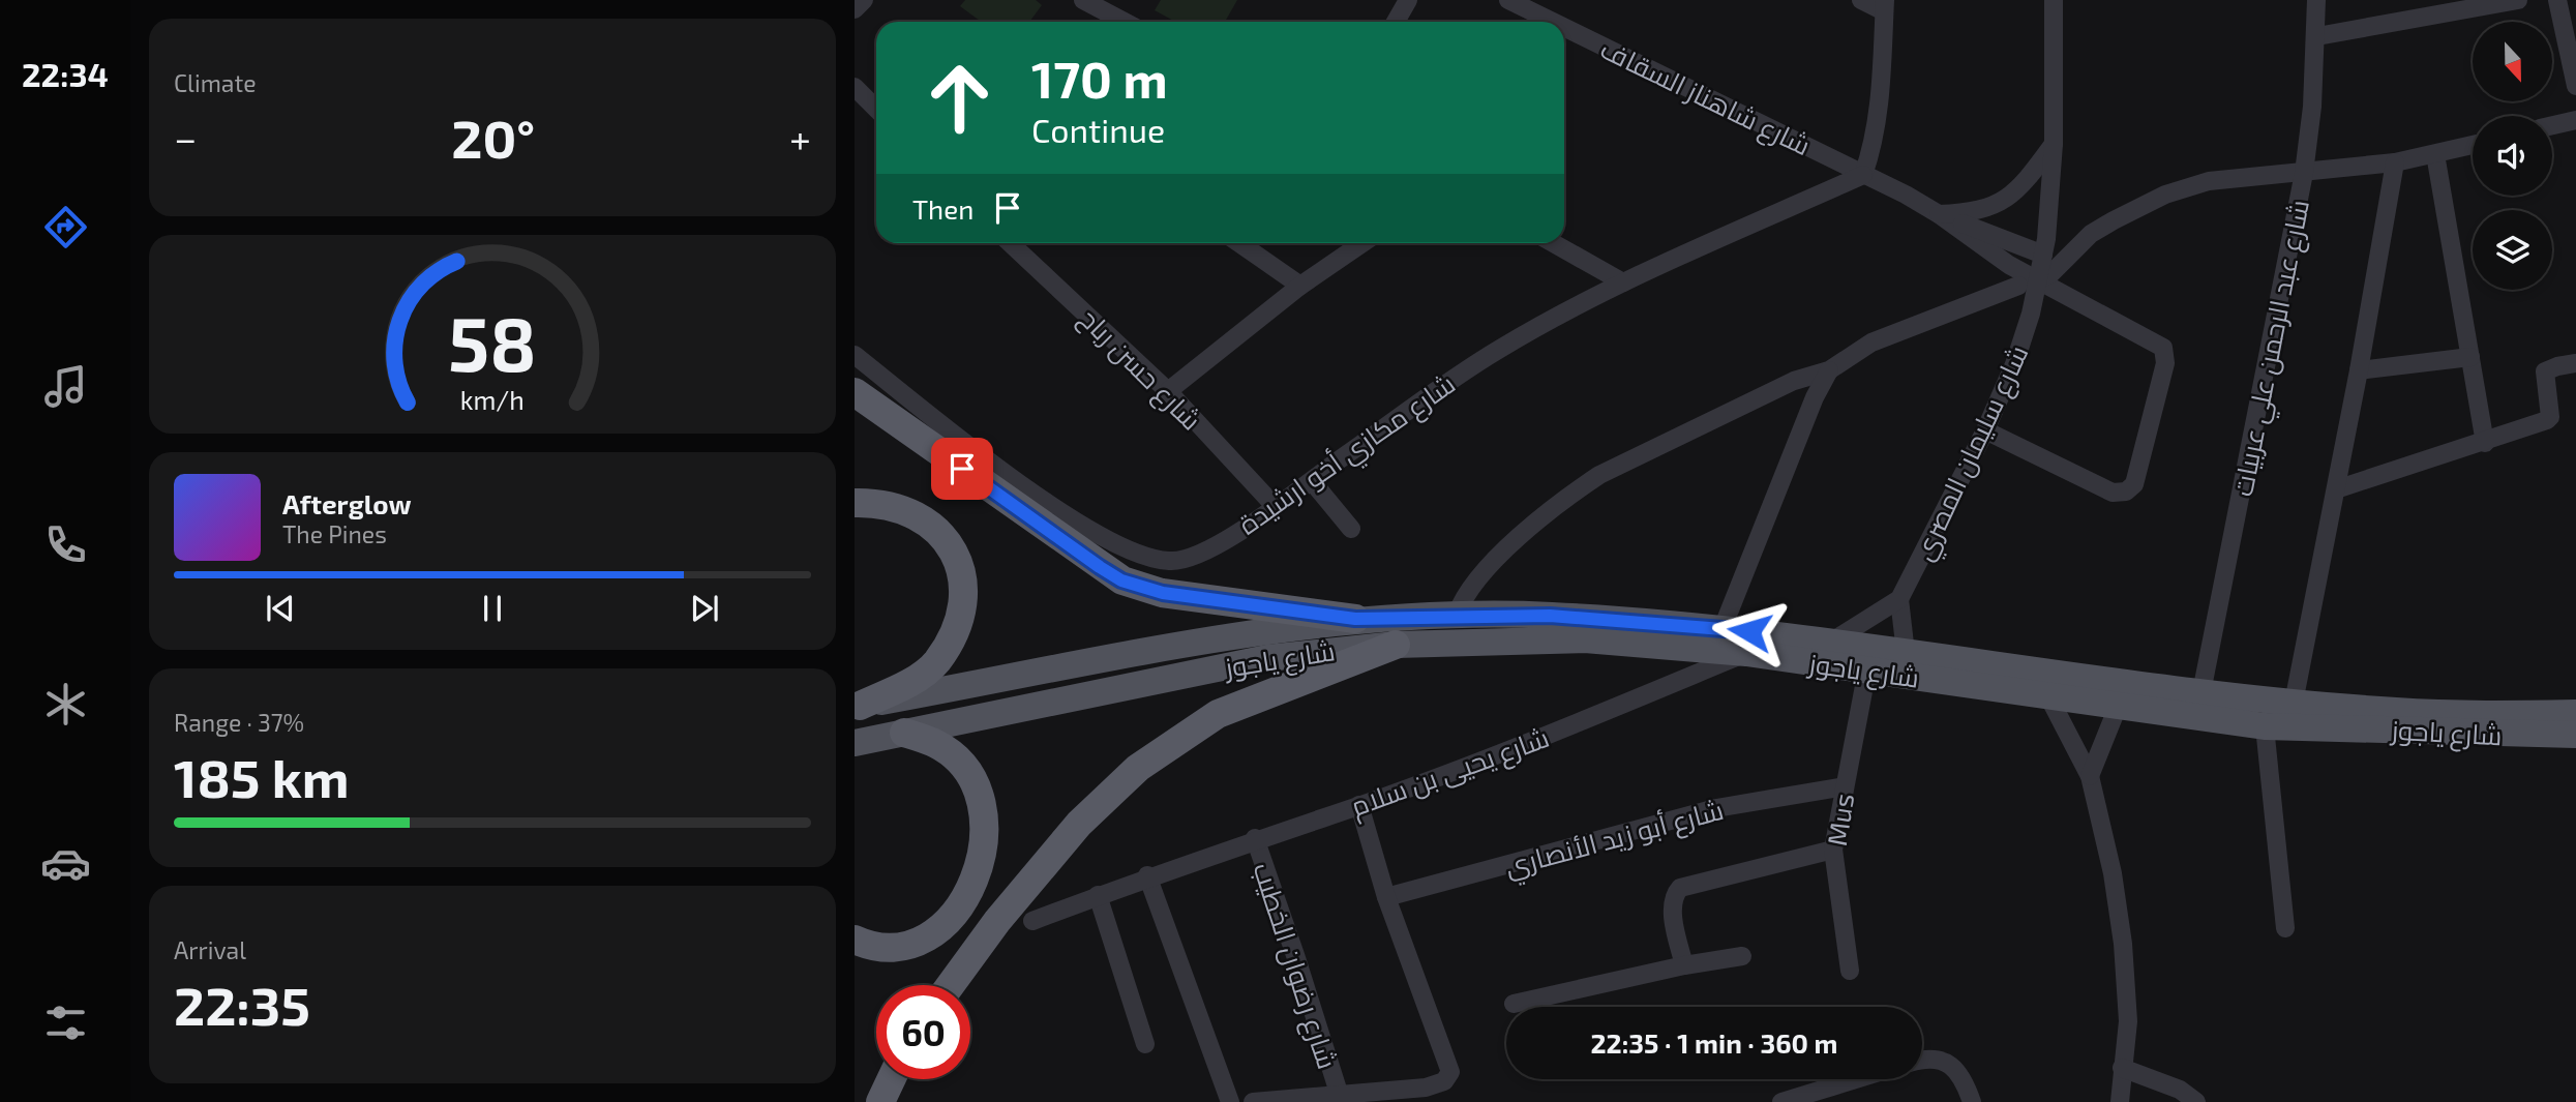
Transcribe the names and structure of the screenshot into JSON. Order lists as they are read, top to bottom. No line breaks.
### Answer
{"streets":{"main road":["شارع ياجوز"],"street":["شارع شاهناز السقاف","شارع عبد الرحمن علي عربيات","شارع حسن رباح","شارع سليمان المصري","شارع مكازي أخو ارشيدة","شارع يحيى بن سلام","Mus","شارع أبو زيد الأنصاري","شارع رضوان الخطيب"]},"crossings":[["شارع شاهناز السقاف","شارع مكازي أخو ارشيدة"],["شارع عبد الرحمن علي عربيات","شارع ياجوز"],["شارع حسن رباح","شارع مكازي أخو ارشيدة"],["شارع ياجوز","شارع يحيى بن سلام"],["شارع ياجوز","Mus"],["شارع يحيى بن سلام","شارع رضوان الخطيب"],["Mus","شارع أبو زيد الأنصاري"]],"north":"bottom","page":{"tabs":"22:34","tile":["Climate",["Range · 37%","185 km"],["Arrival","22:35"]],"turn":["170 m","Continue"],"heat":["−","20°","+"],"then":"Then","song":["Afterglow","The Pines"],"limit":"60","trip":"22:35 · 1 min · 360 m","gauge":["58","km/h"]}}
